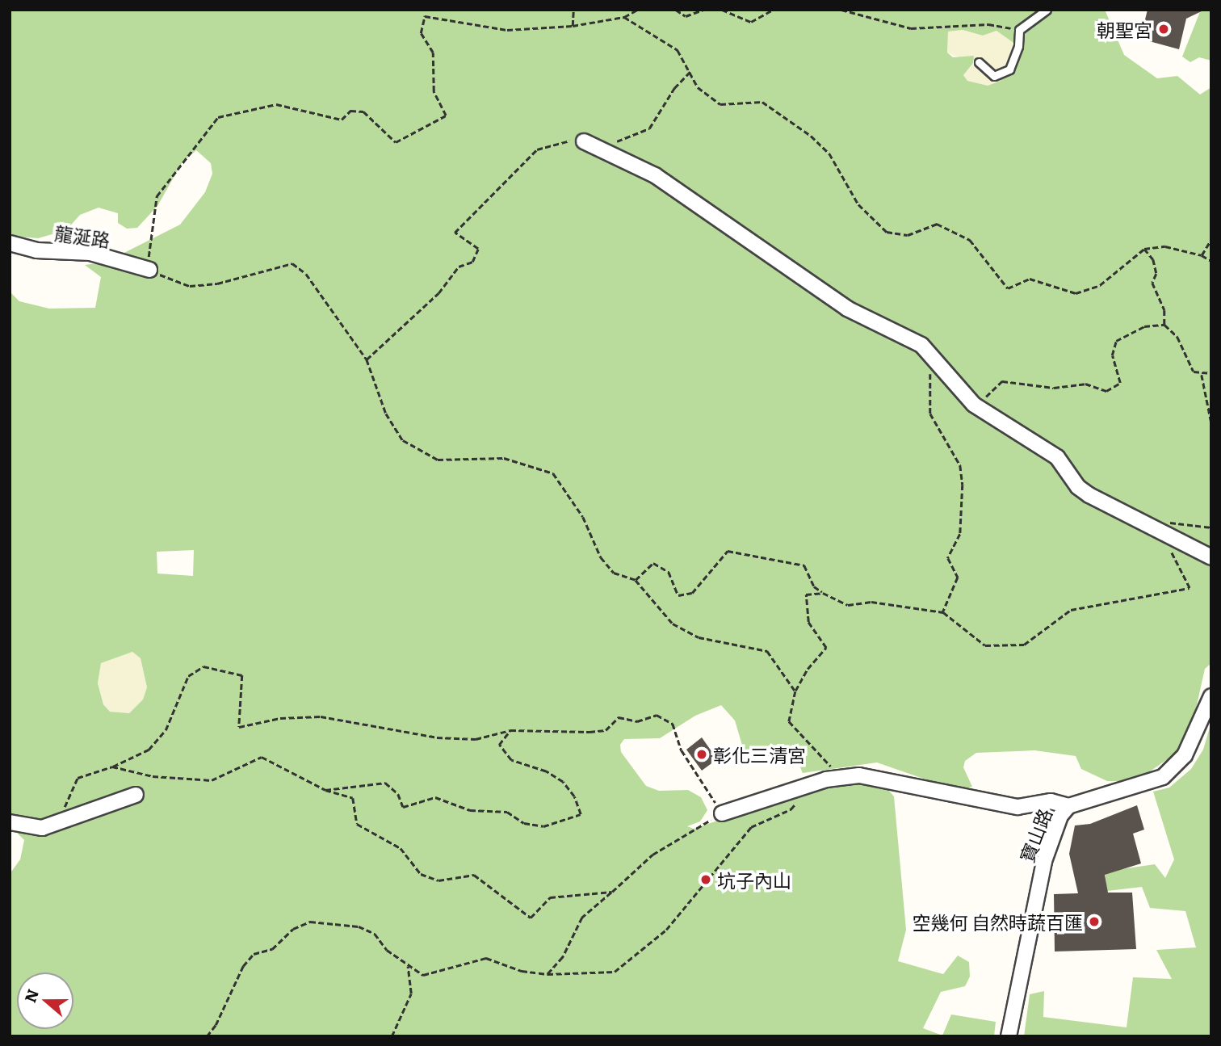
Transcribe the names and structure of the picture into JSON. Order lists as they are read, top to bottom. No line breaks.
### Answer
{"streets":{"street":["龍涎路","寶山路"]},"places":["朝聖宮","彰化三清宮","坑子內山","空幾何 自然時蔬百匯"],"north":"left"}
